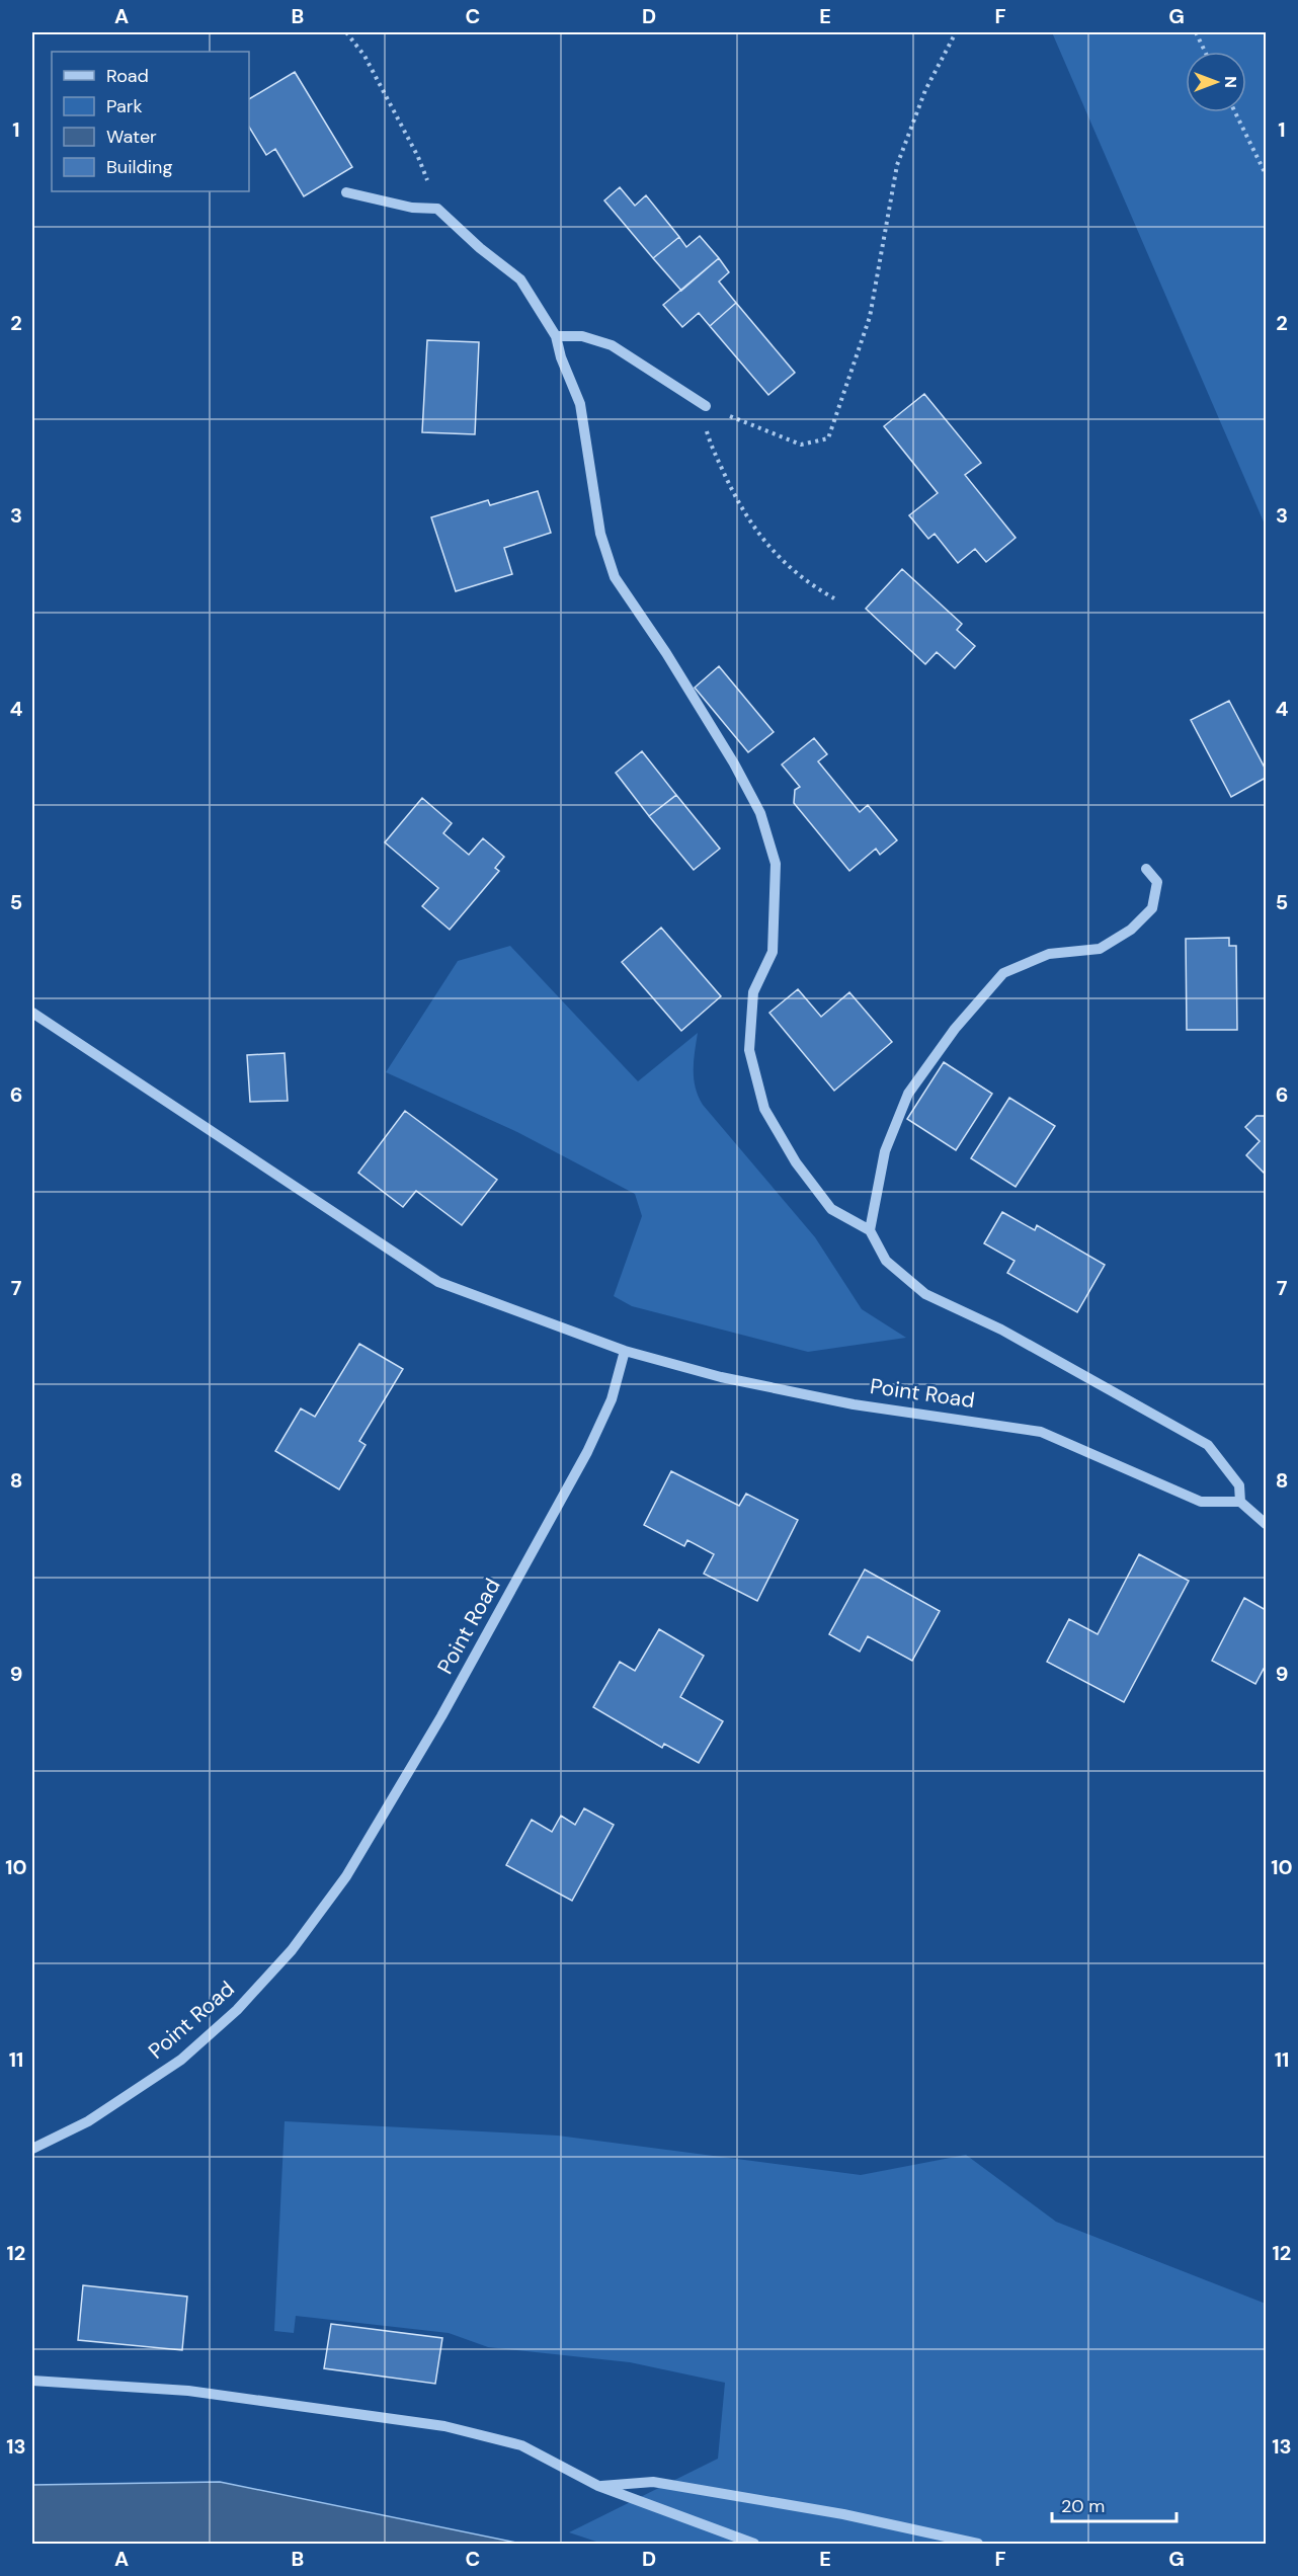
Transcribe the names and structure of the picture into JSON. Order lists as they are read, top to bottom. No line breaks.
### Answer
{"streets":{"street":["Point Road"]},"legend":["Road","Park","Water","Building"],"scale_bar":"20 m","north":"right","grid":{"columns":["A","B","C","D","E","F","G"],"rows":["1","2","3","4","5","6","7","8","9","10","11","12","13"]}}
